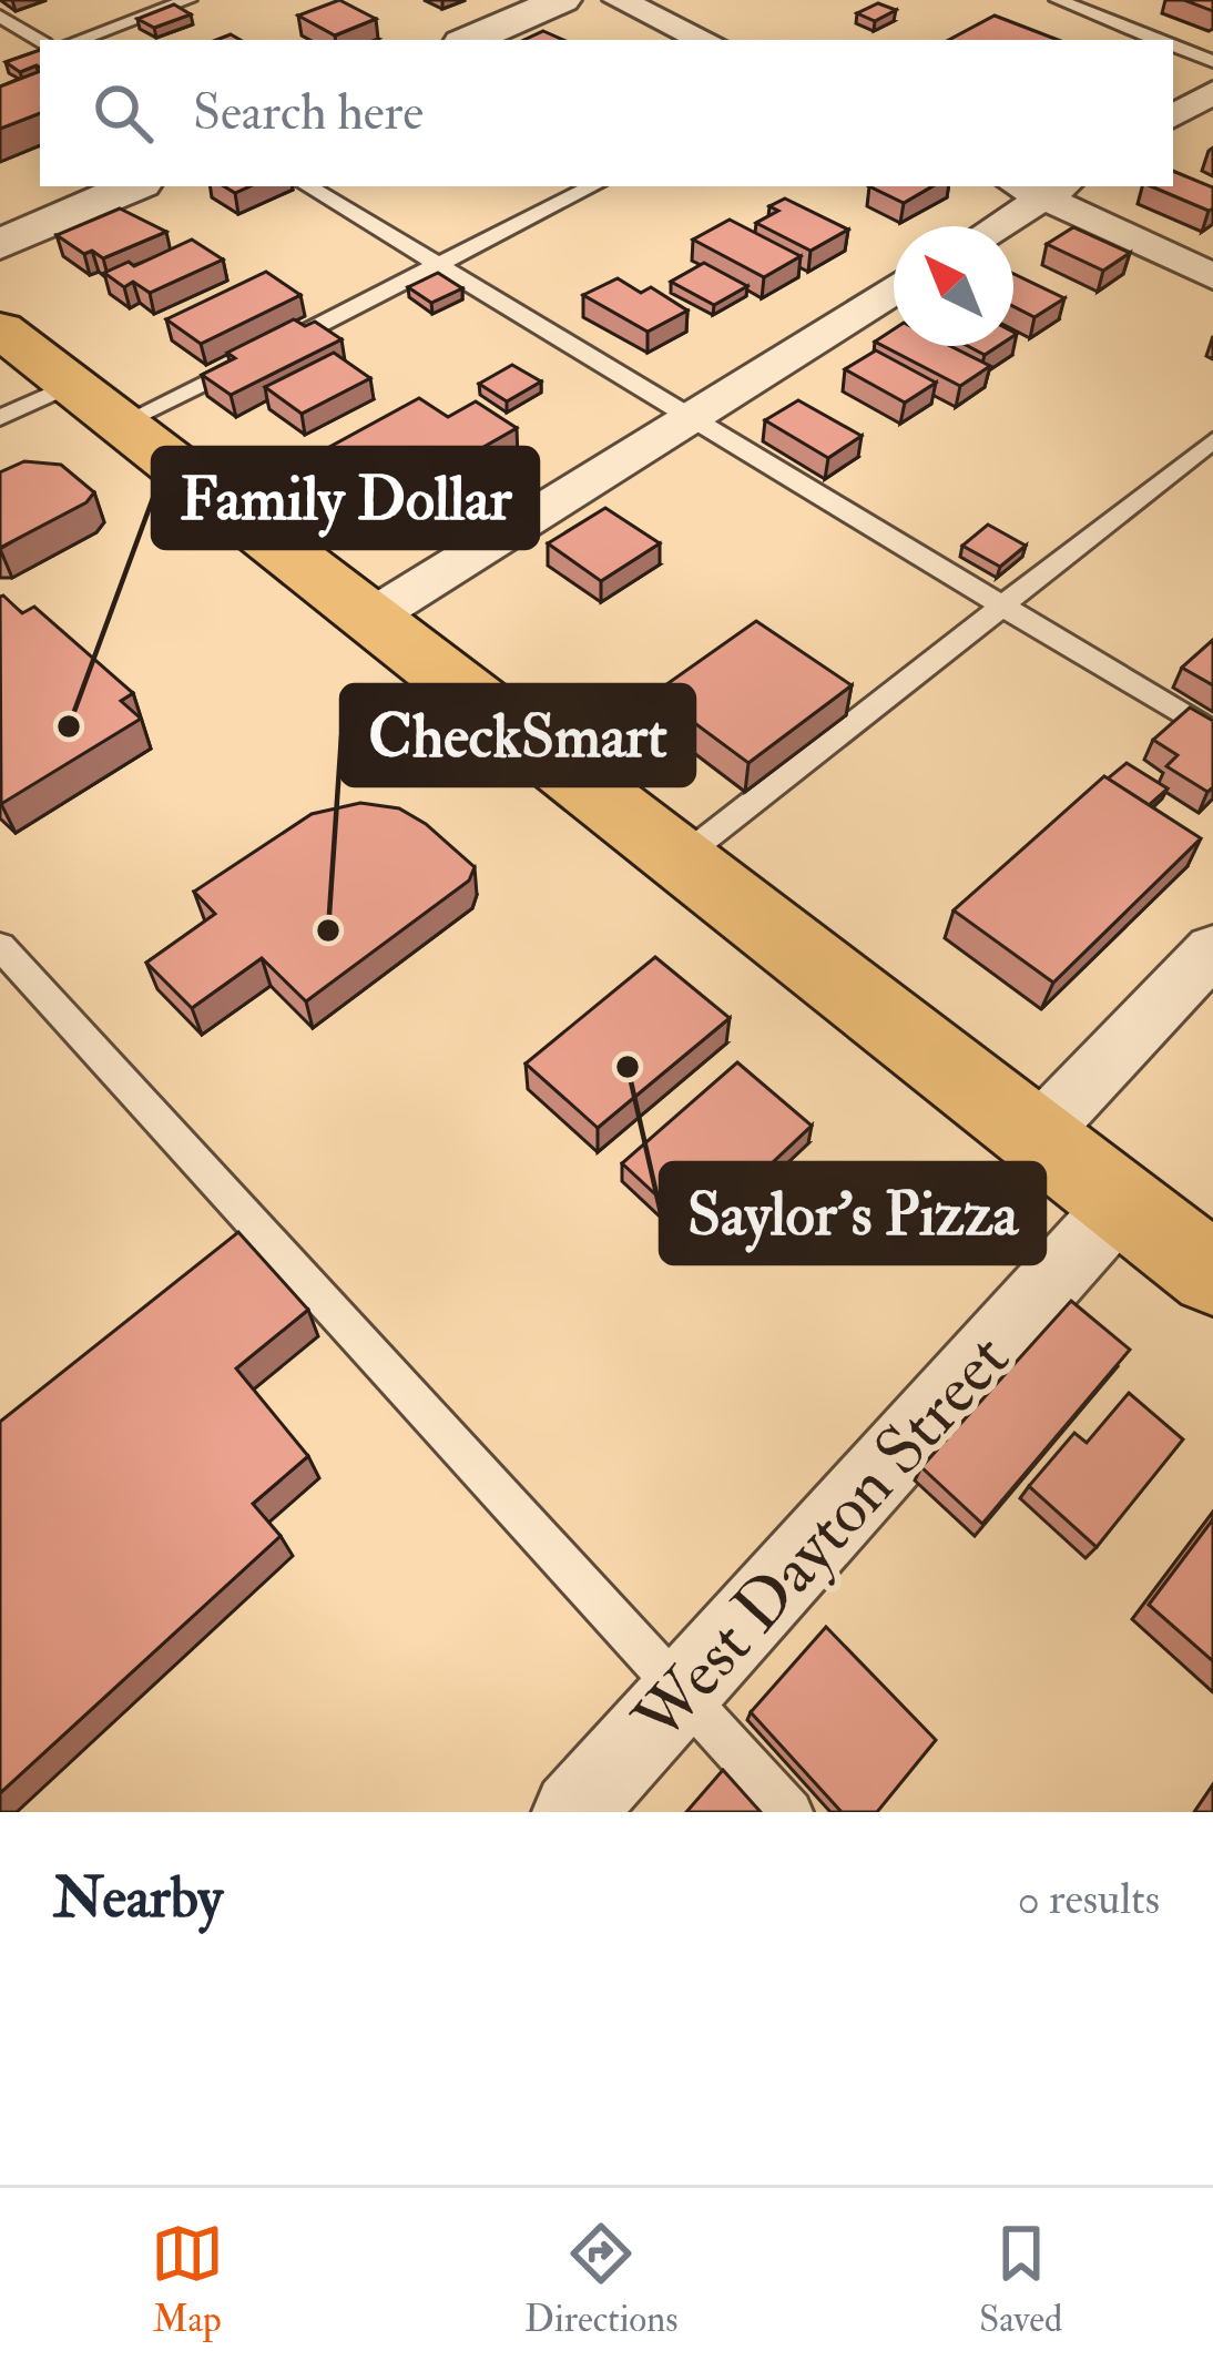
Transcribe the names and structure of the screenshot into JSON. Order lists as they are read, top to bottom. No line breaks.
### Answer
{"streets":{"street":["West Dayton Street"]},"places":["Family Dollar","CheckSmart","Saylor's Pizza"],"north":"top left","page":{"search":"Search here","heading":["Nearby","0 results"],"nav":["Map","Directions","Saved"]}}
